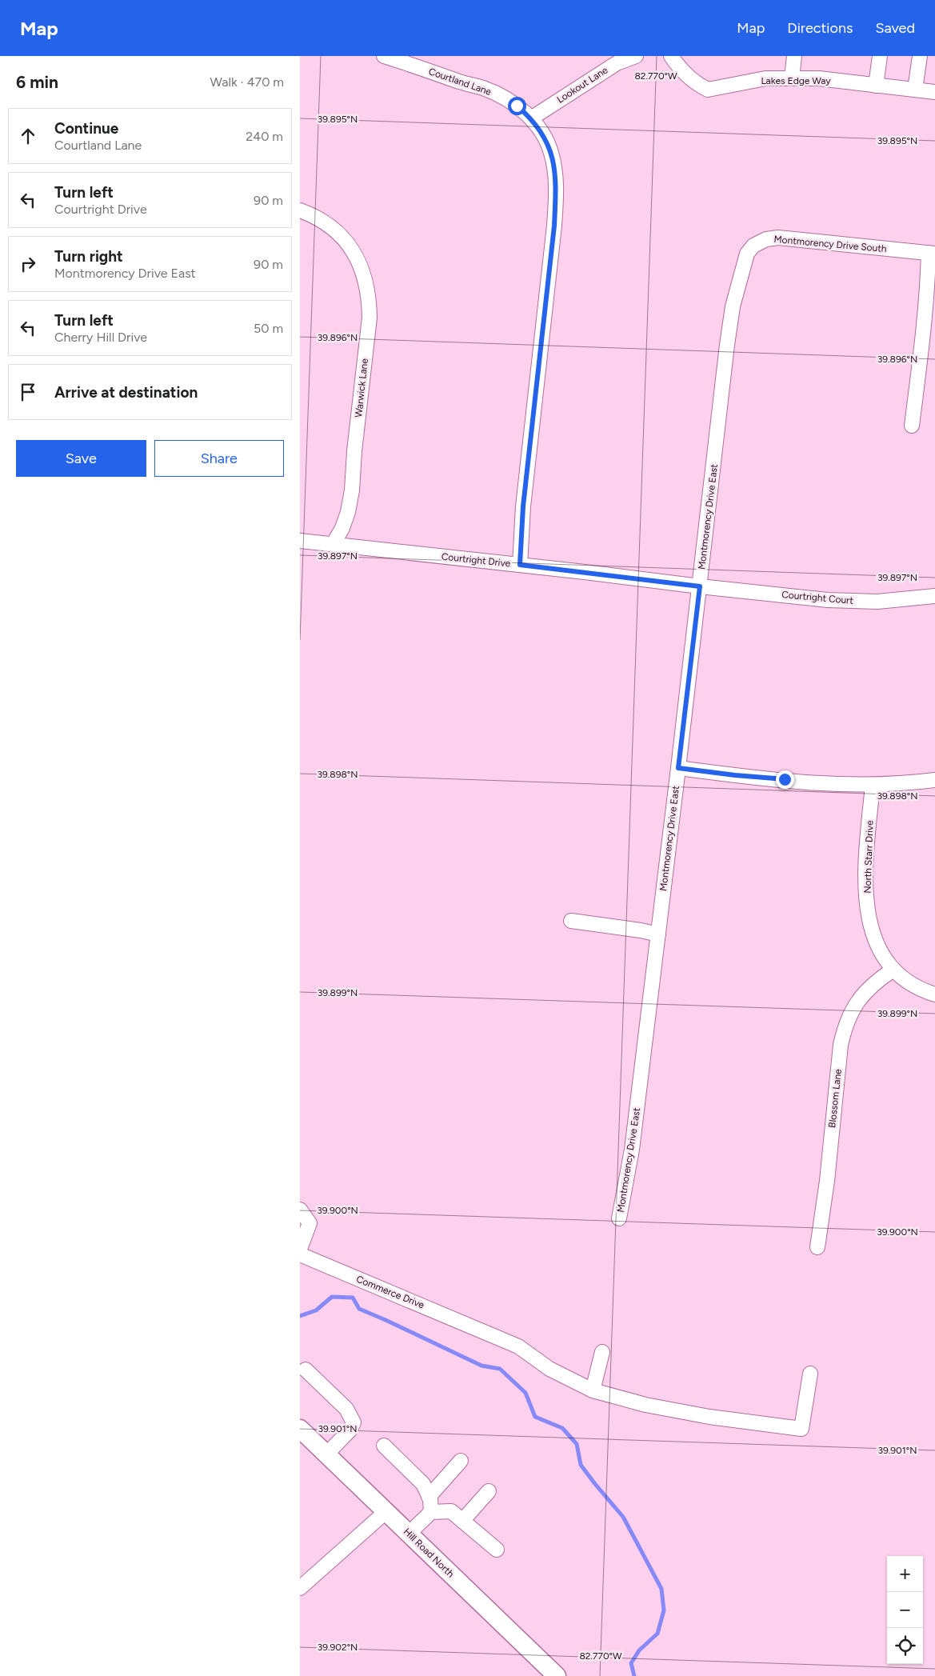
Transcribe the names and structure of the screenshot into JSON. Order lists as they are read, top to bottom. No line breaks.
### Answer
{"streets":{"main road":["Hill Road North"],"street":["Lakes Edge Way","Courtland Lane","Lookout Lane","Montmorency Drive South","Warwick Lane","Montmorency Drive East","Courtright Drive","Courtright Court","North Starr Drive","Blossom Lane","Commerce Drive"]},"crossings":[["Courtland Lane","Lookout Lane"],["Courtland Lane","Courtright Drive"],["Montmorency Drive South","Montmorency Drive East"],["Warwick Lane","Courtright Drive"],["Montmorency Drive East","Courtright Drive"],["Montmorency Drive East","Courtright Court"],["Courtright Drive","Courtright Court"],["North Starr Drive","Blossom Lane"]],"page":{"header":"Map","nav":["Map","Directions","Saved"],"heading":["6 min","Walk · 470 m"],"list":[["Continue","Courtland Lane","240 m"],["Turn left","Courtright Drive","90 m"],["Turn right","Montmorency Drive East","90 m"],["Turn left","Cherry Hill Drive","50 m"],"Arrive at destination"],"buttons":["Save","Share"],"map_buttons":["+","−"]},"coordinates":["82.770°W","39.895°N","39.896°N","39.897°N","39.898°N","39.899°N","39.900°N","39.901°N","39.902°N"]}
